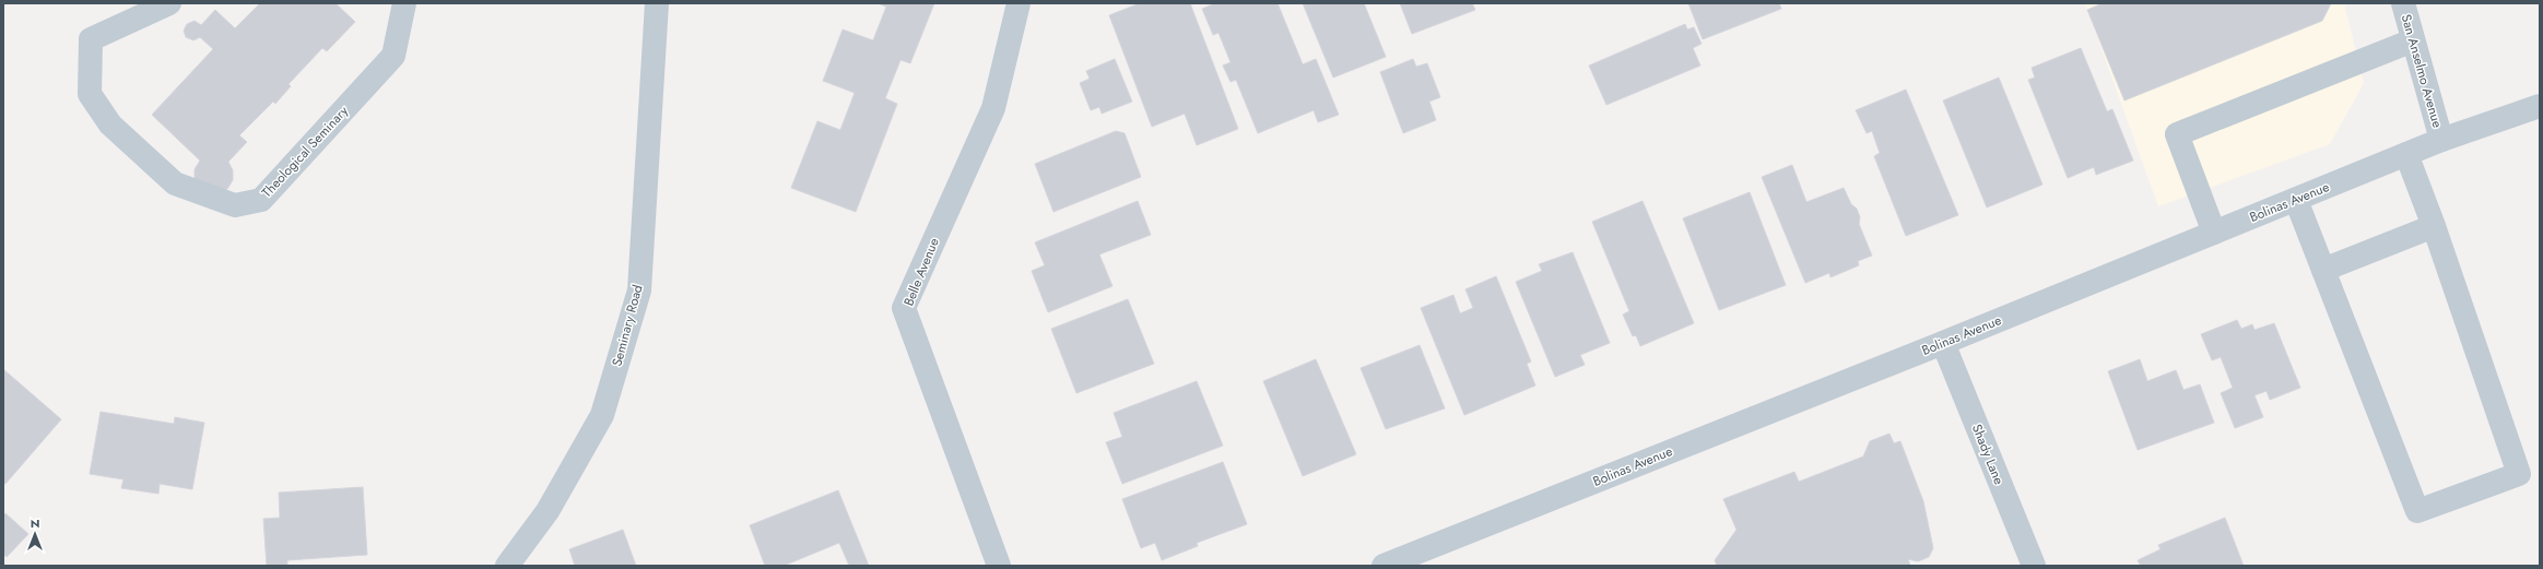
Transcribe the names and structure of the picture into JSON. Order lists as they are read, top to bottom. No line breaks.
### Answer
{"streets":{"street":["San Anselmo Avenue","Theological Seminary","Bolinas Avenue","Belle Avenue","Seminary Road","Shady Lane"]},"crossings":[["San Anselmo Avenue","Bolinas Avenue"],["Bolinas Avenue","Shady Lane"]],"north":"top"}
